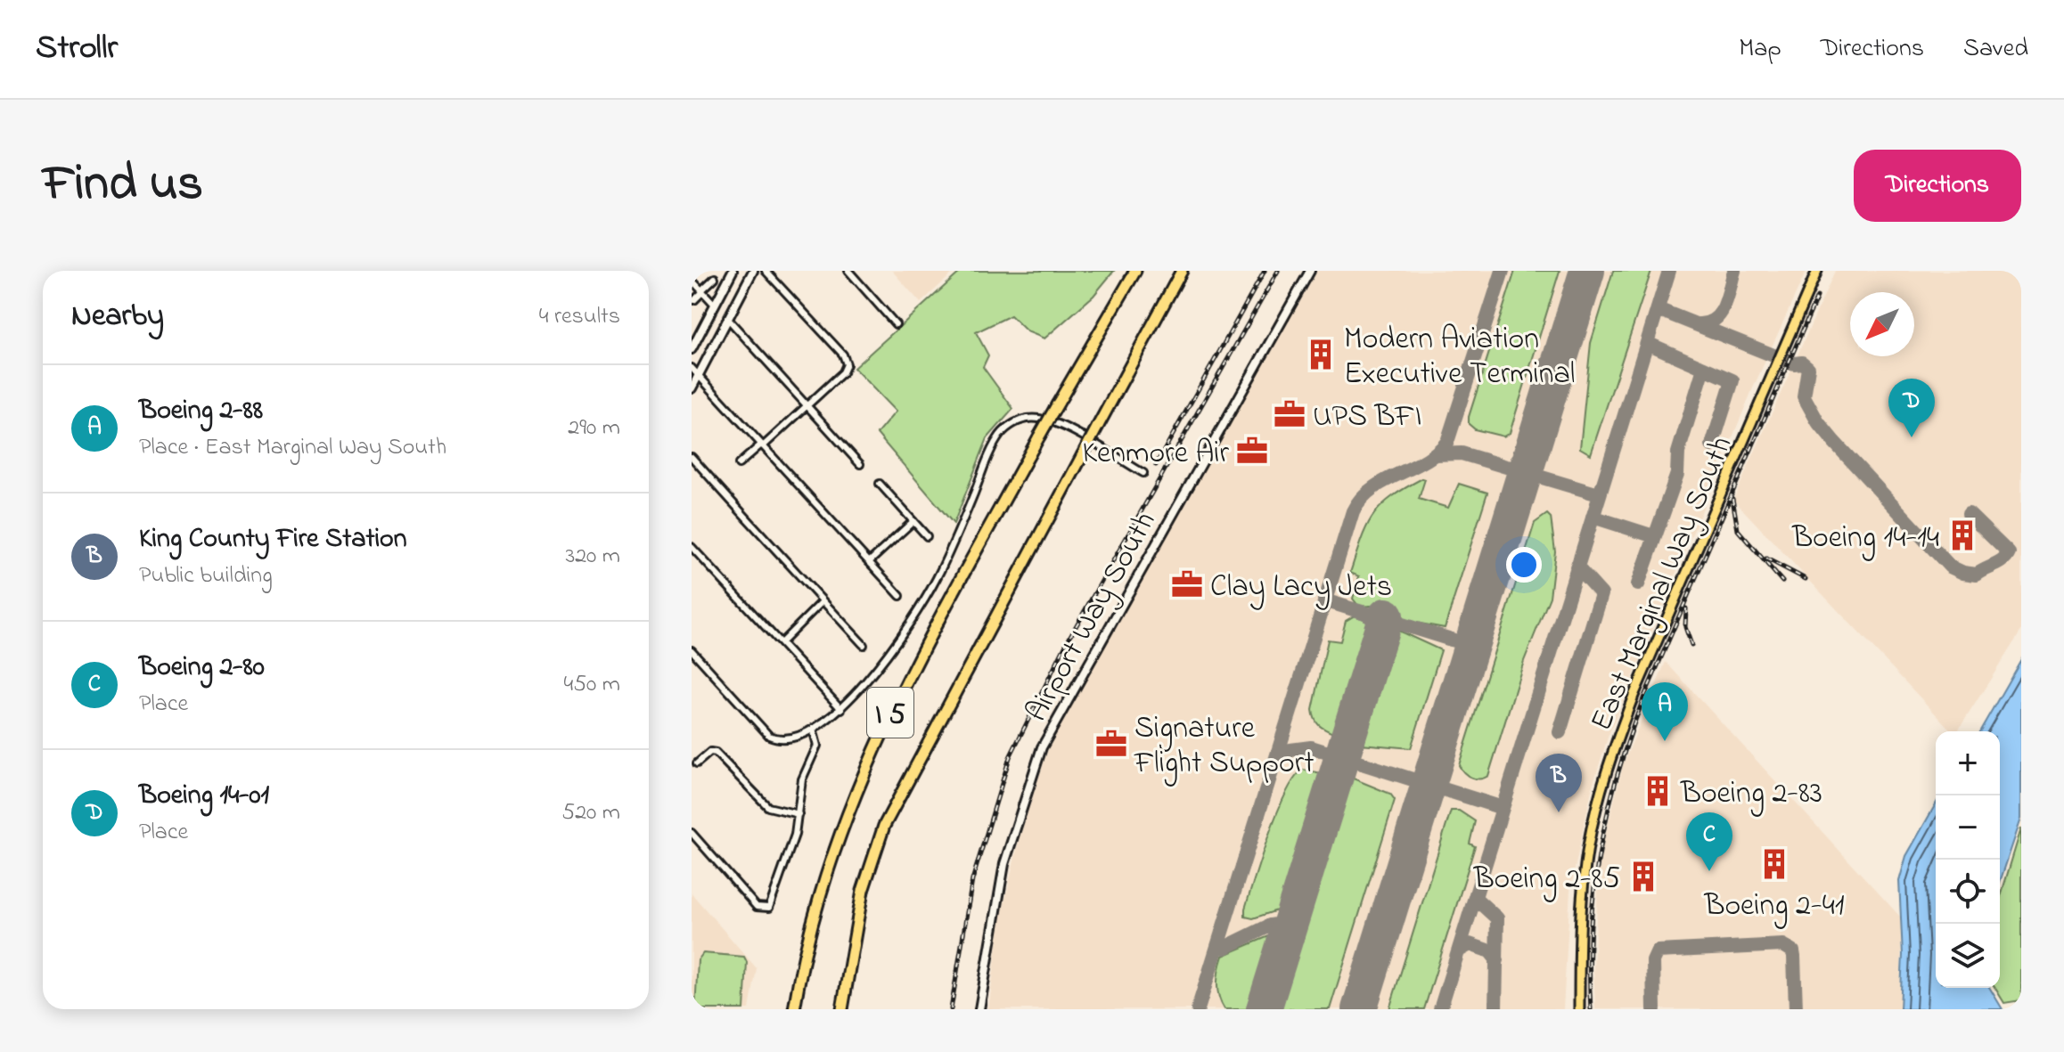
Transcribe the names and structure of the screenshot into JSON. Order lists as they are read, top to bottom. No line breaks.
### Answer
{"streets":{"highway":["I 5"],"main road":["East Marginal Way South","Airport Way South"]},"places":{"building":["Modern Aviation Executive Terminal","Boeing 14-14","Boeing 2-83","Boeing 2-41","Boeing 2-85"],"office":["UPS BFI","Kenmore Air","Clay Lacy Jets","Signature Flight Support"]},"north":"bottom left","page":{"header":"Strollr","nav":["Map","Directions","Saved"],"title":"Find us","buttons":"Directions","heading":["Nearby","4 results"],"list":[{"mark":"A","name":"Boeing 2-88","note":"Place · East Marginal Way South","value":"290 m"},{"mark":"B","name":"King County Fire Station","note":"Public building","value":"320 m"},{"mark":"C","name":"Boeing 2-80","note":"Place","value":"450 m"},{"mark":"D","name":"Boeing 14-01","note":"Place","value":"520 m"}],"pins":["D","A","B","C"],"map_buttons":["+","−"]}}
